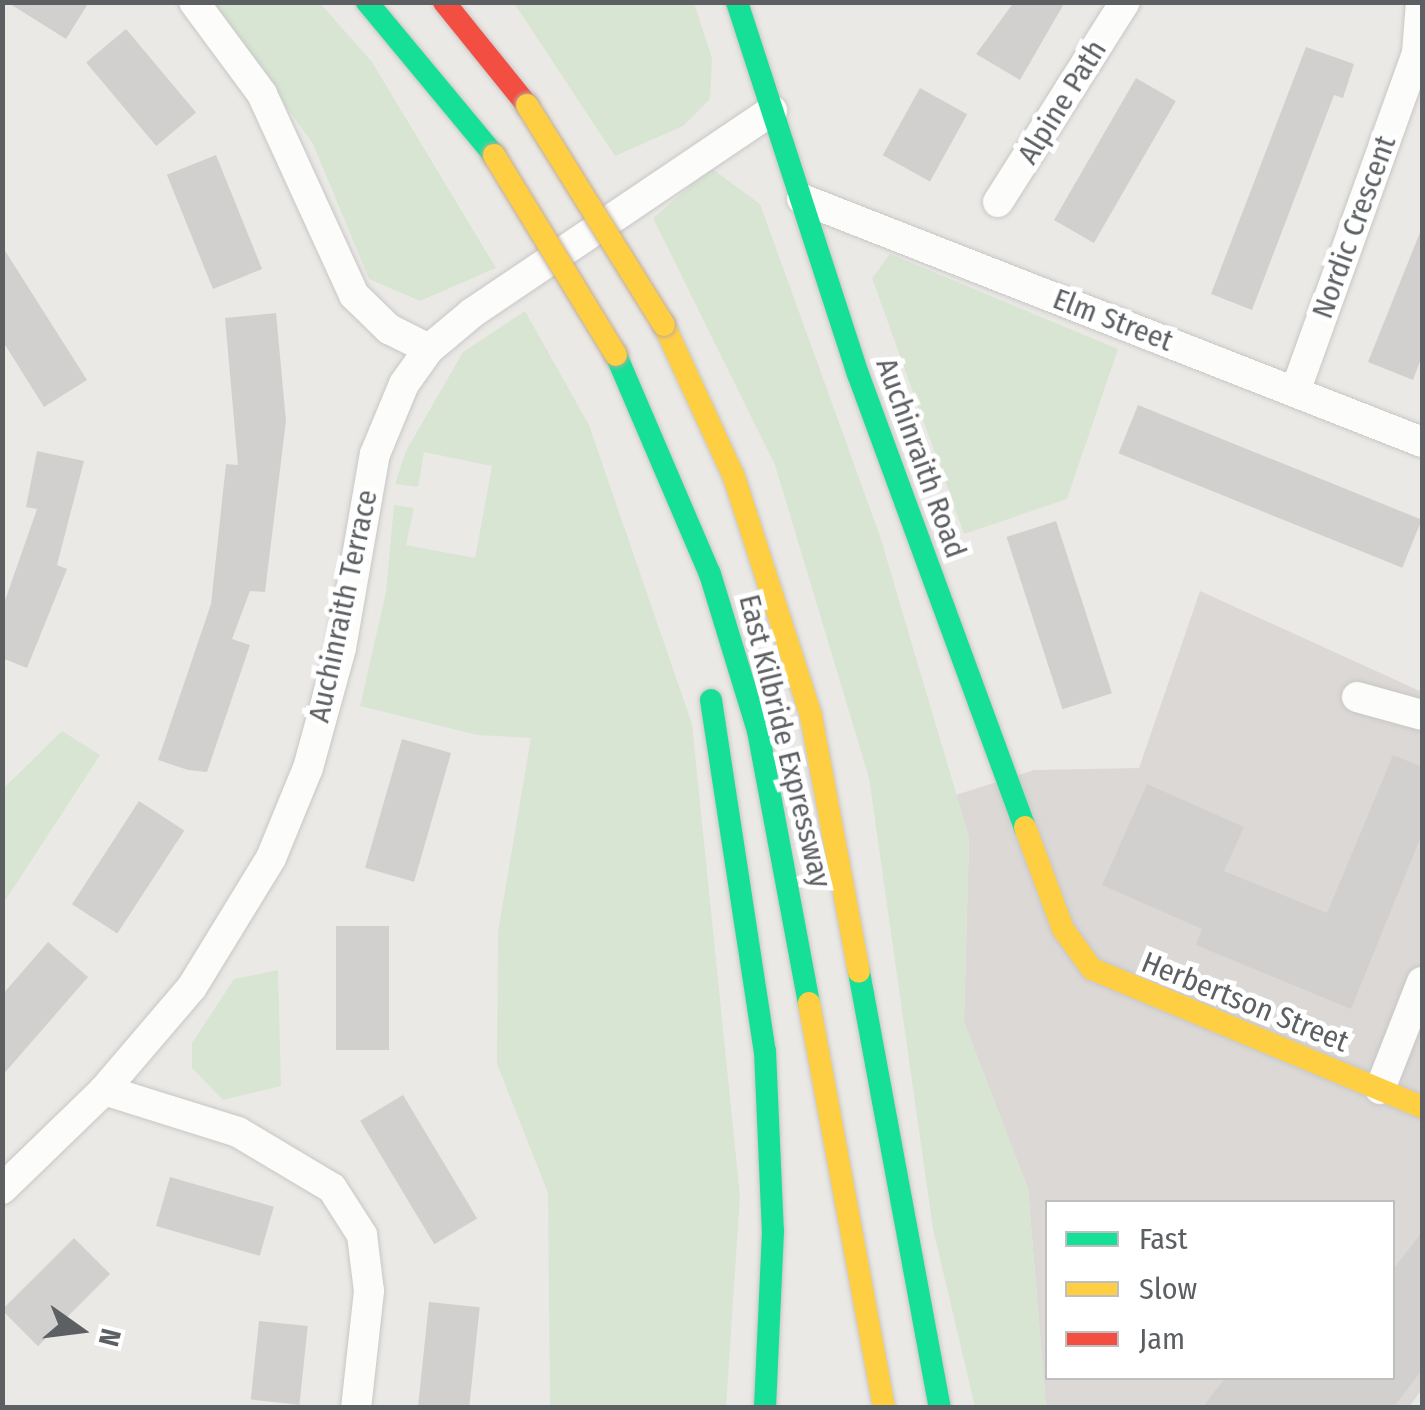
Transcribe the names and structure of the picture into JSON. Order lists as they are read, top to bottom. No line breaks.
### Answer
{"streets":{"main road":["Auchinraith Road","East Kilbride Expressway","Herbertson Street"],"street":["Alpine Path","Nordic Crescent","Elm Street","Auchinraith Terrace"]},"crossings":[["Nordic Crescent","Elm Street"],["Elm Street","Auchinraith Road"],["Auchinraith Road","Auchinraith Terrace"],["Auchinraith Road","Herbertson Street"]],"legend":["Fast","Slow","Jam"],"north":"right"}
